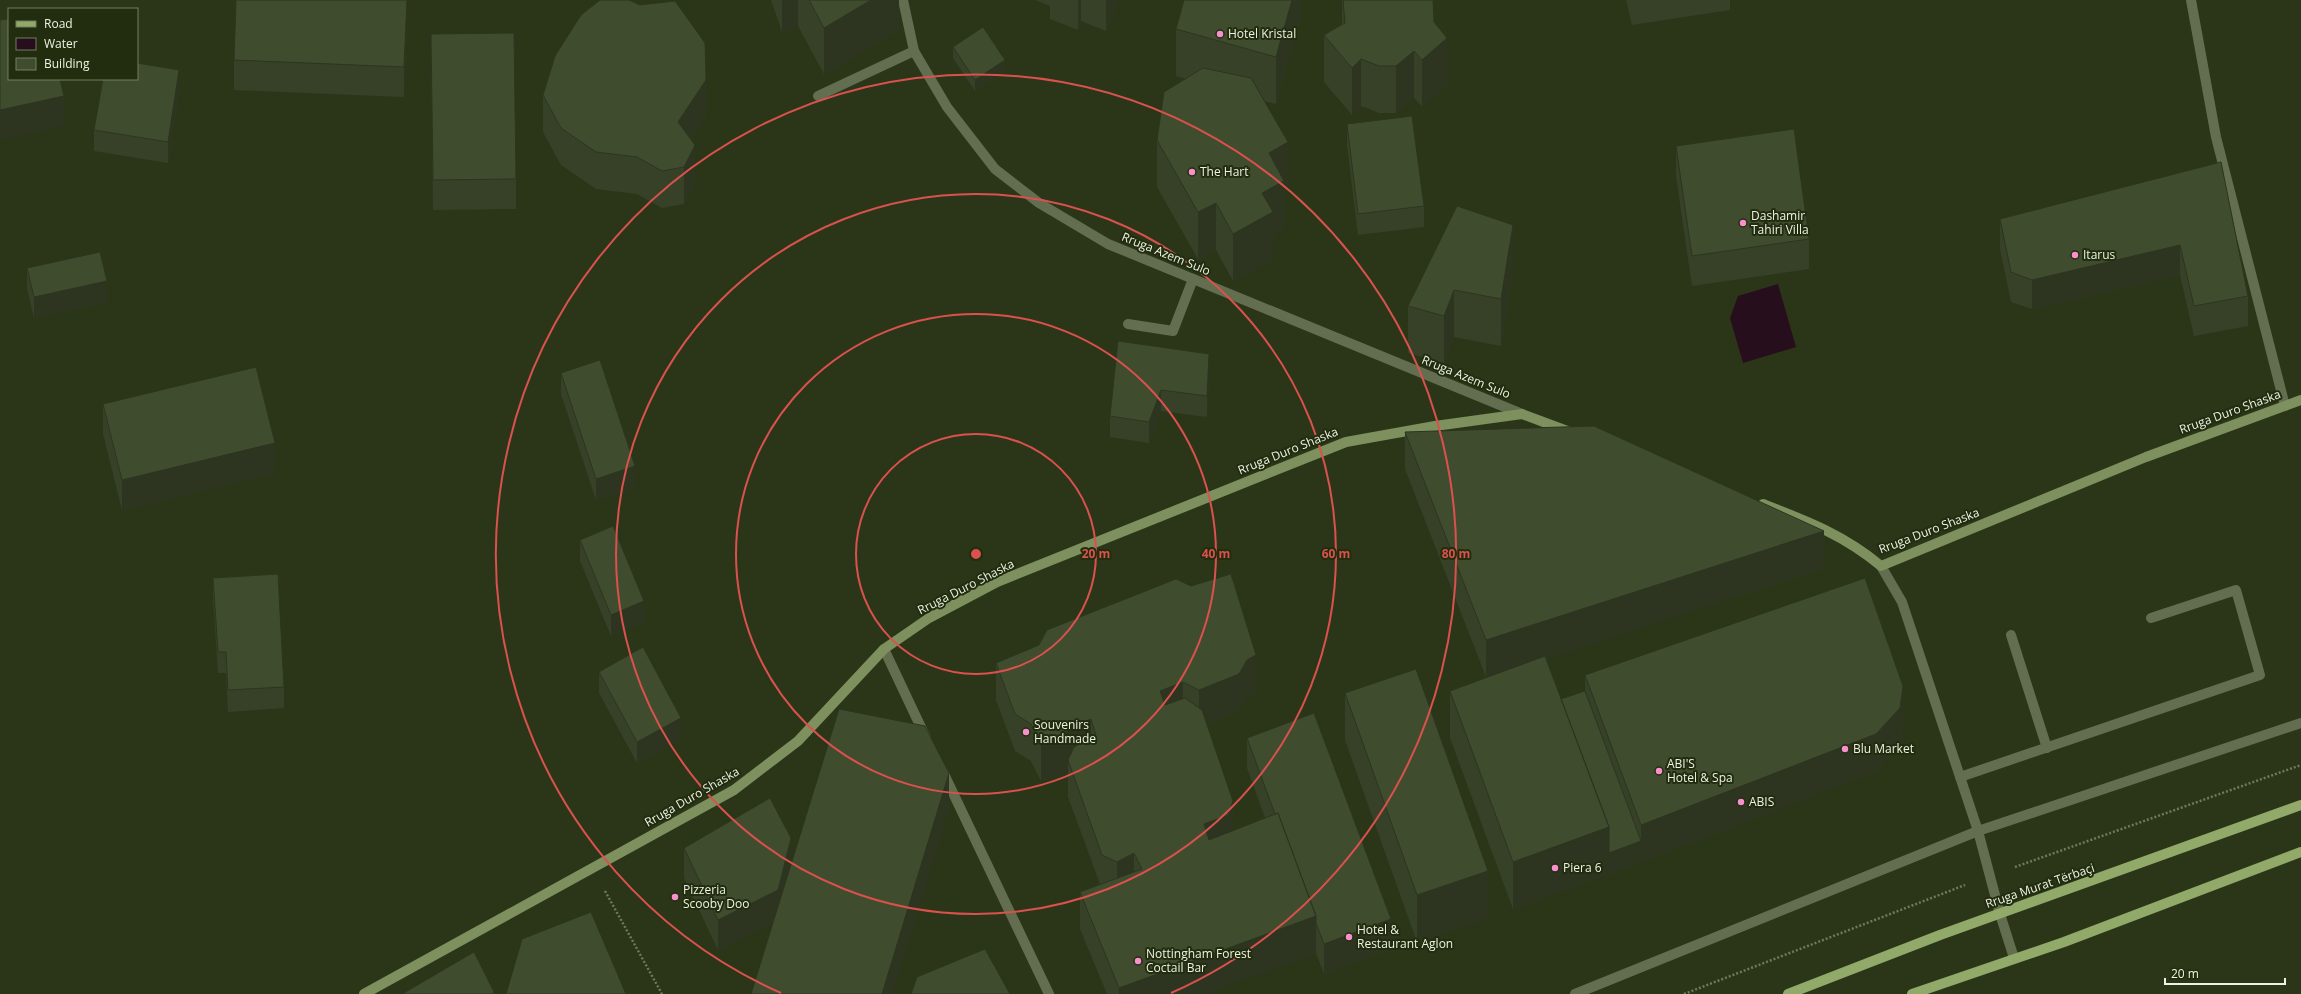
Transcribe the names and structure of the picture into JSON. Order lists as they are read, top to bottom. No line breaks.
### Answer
{"streets":{"main road":["Rruga Duro Shaska","Rruga Murat Tërbaçi"],"street":["Rruga Azem Sulo"]},"crossings":[["Rruga Azem Sulo","Rruga Duro Shaska"]],"places":["Hotel Kristal","The Hart","Dashamir Tahiri Villa","Itarus","Souvenirs Handmade","Blu Market","ABI'S Hotel & Spa","ABIS","Piera 6","Pizzeria Scooby Doo","Hotel & Restaurant Aglon","Nottingham Forest Coctail Bar"],"legend":["Road","Water","Building"],"scale_bar":"20 m","rings":["20 m","40 m","60 m","80 m"]}
